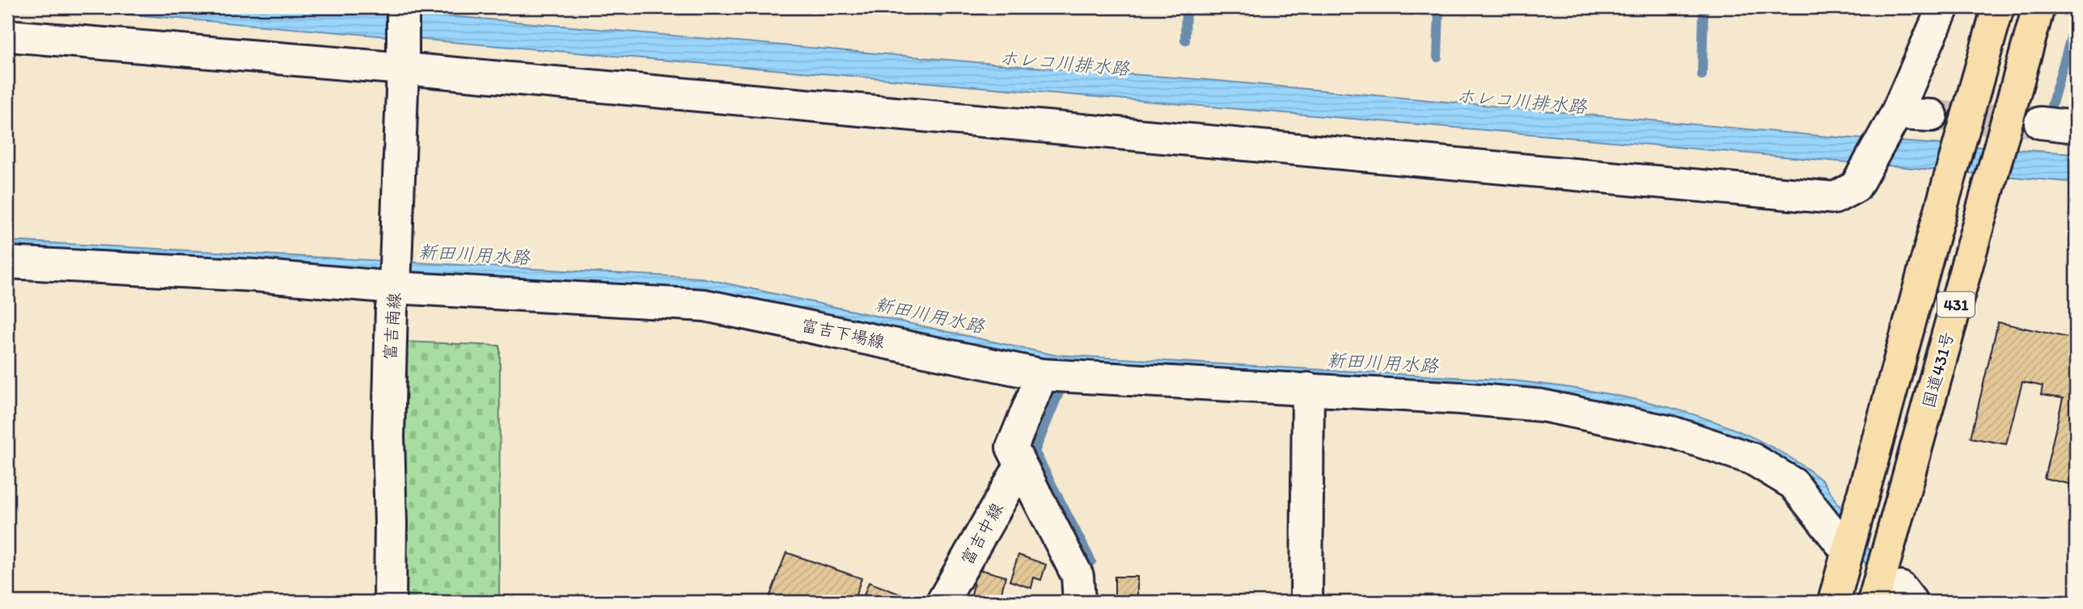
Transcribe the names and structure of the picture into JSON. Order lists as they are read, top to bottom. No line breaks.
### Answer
{"streets":{"highway":["431","国道431号"],"street":["富吉南線","富吉下場線","富吉中線"]},"crossings":[["431","富吉下場線"],["富吉南線","富吉下場線"]],"water":["ホレコ川排水路","新田川用水路"]}
